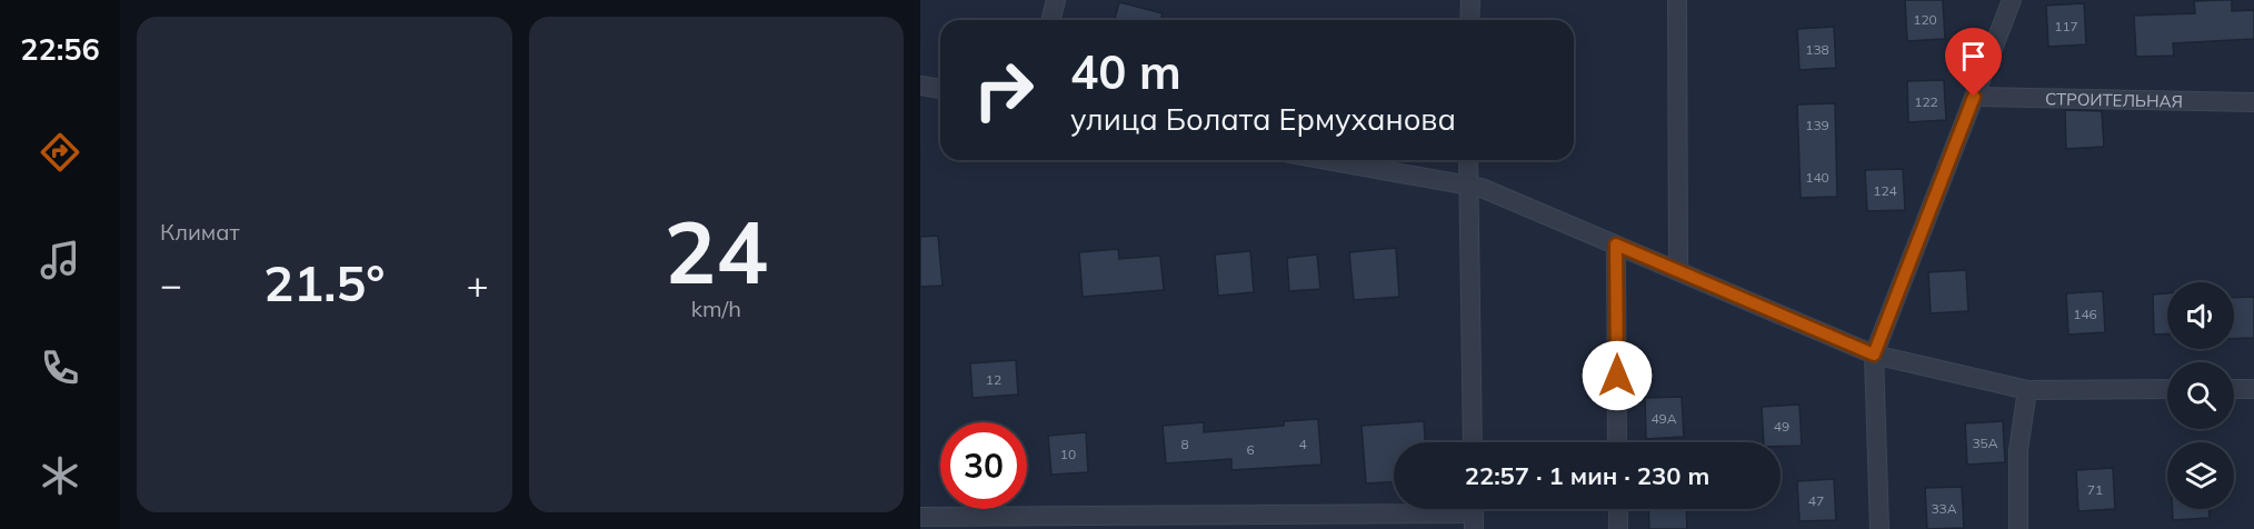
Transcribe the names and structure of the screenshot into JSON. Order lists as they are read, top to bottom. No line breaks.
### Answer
{"streets":{"street":["СТРОИТЕЛЬНАЯ"]},"house_numbers":["120","117","138","122","139","140","124","146","12","49А","49","35А","8","4","6","10","71","47","33А"],"page":{"tabs":"22:56","tile":["Климат",["24","km/h"]],"turn":["40 m","улица Болата Ермуханова"],"heat":["−","21.5°","+"],"limit":"30","trip":"22:57 · 1 мин · 230 m"}}
